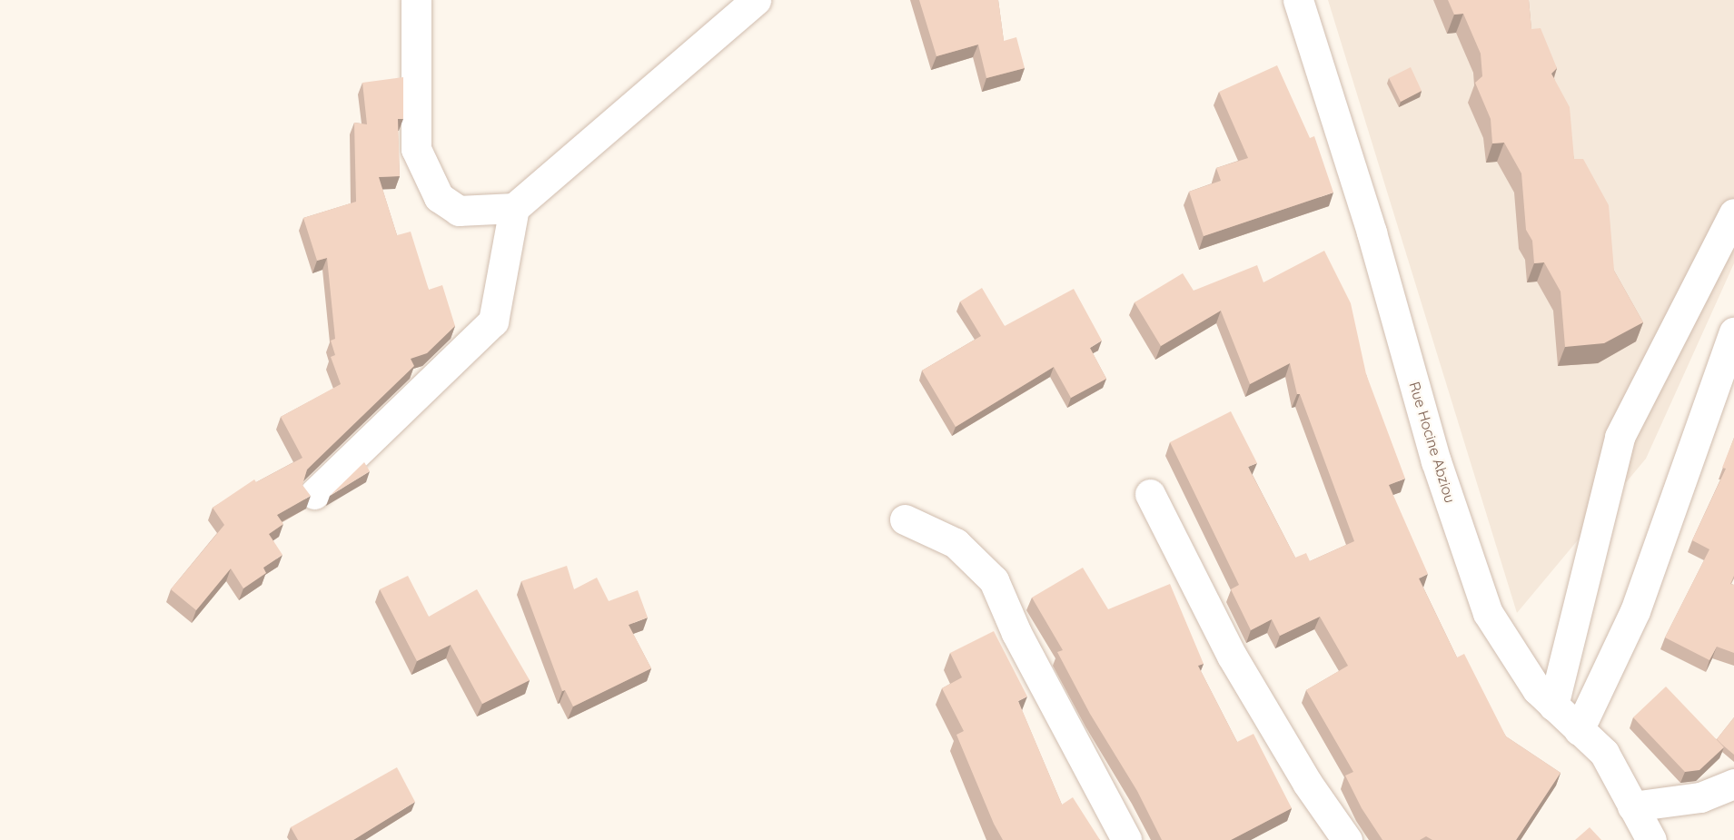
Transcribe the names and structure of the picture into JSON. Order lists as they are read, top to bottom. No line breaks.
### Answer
{"streets":{"street":["Rue Hocine Abziou"]}}
